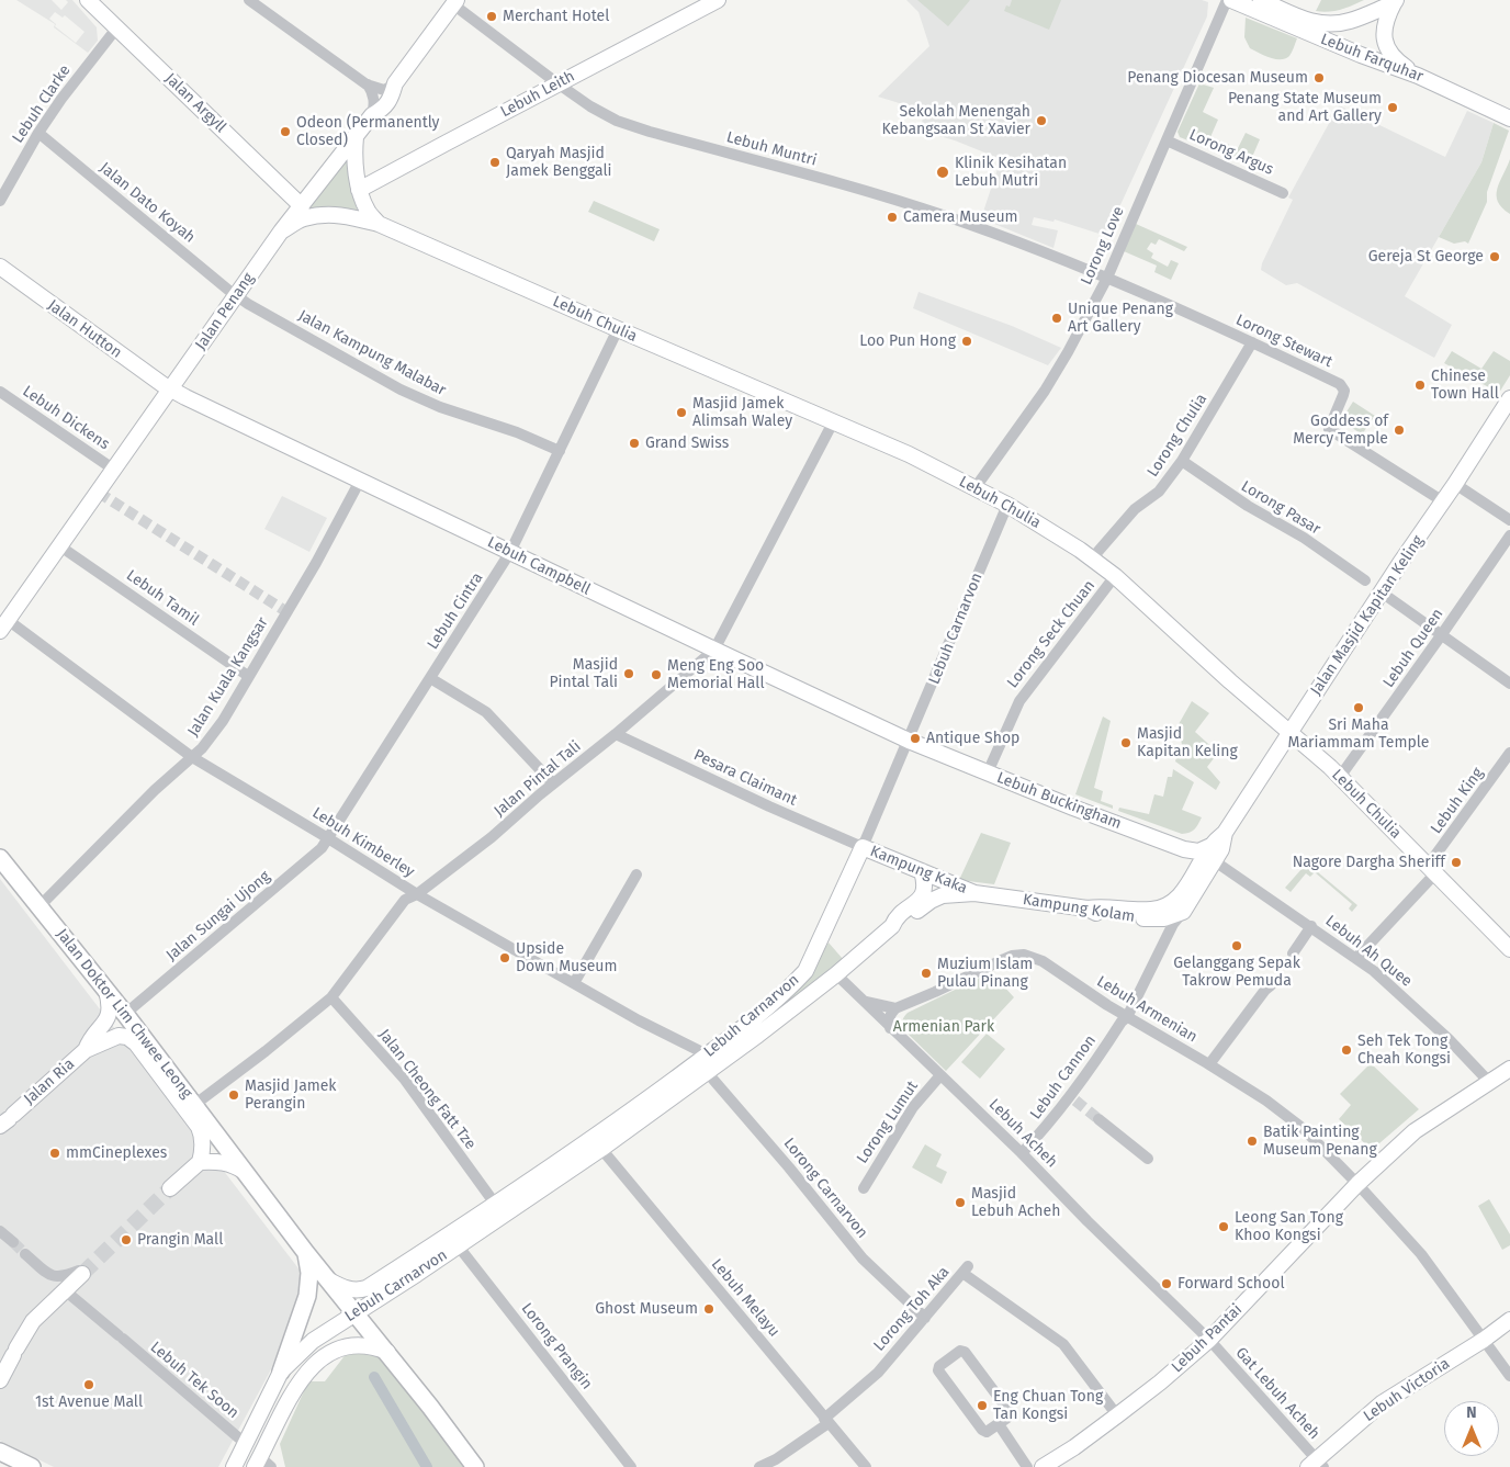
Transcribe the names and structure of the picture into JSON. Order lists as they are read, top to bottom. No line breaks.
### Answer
{"streets":{"main road":["Lebuh Farquhar","Lebuh Leith","Jalan Argyll","Jalan Penang","Lebuh Chulia","Jalan Hutton","Lebuh Campbell","Jalan Masjid Kapitan Keling","Lebuh Carnarvon","Lebuh Buckingham","Kampung Kaka","Kampung Kolam","Jalan Doktor Lim Chwee Leong","Jalan Ria","Lebuh Pantai","Lebuh Victoria"],"street":["Lebuh Clarke","Lebuh Muntri","Lorong Argus","Jalan Dato Koyah","Lorong Love","Lorong Stewart","Jalan Kampung Malabar","Lebuh Dickens","Lorong Chulia","Lorong Pasar","Lebuh Tamil","Lebuh Cintra","Lorong Seck Chuan","Lebuh Queen","Jalan Kuala Kangsar","Pesara Claimant","Jalan Pintal Tali","Lebuh King","Lebuh Kimberley","Jalan Sungai Ujong","Lebuh Ah Quee","Lebuh Armenian","Lebuh Cannon","Jalan Cheong Fatt Tze","Lorong Lumut","Lebuh Acheh","Lorong Carnarvon","Lebuh Melayu","Lorong Toh Aka","Lorong Prangin","Lebuh Tek Soon","Gat Lebuh Acheh"]},"crossings":[["Lebuh Leith","Lebuh Muntri"],["Jalan Argyll","Lebuh Clarke"],["Jalan Argyll","Jalan Penang"],["Lebuh Clarke","Jalan Dato Koyah"],["Lebuh Muntri","Lorong Love"],["Lebuh Muntri","Jalan Penang"],["Lebuh Muntri","Lorong Stewart"],["Lorong Argus","Lorong Love"],["Jalan Dato Koyah","Jalan Penang"],["Jalan Dato Koyah","Jalan Kampung Malabar"],["Lorong Love","Lebuh Chulia"],["Lorong Love","Lorong Stewart"],["Jalan Penang","Lebuh Chulia"],["Jalan Penang","Jalan Hutton"],["Jalan Penang","Jalan Kampung Malabar"],["Jalan Penang","Lebuh Dickens"],["Jalan Penang","Lebuh Campbell"],["Jalan Penang","Lebuh Tamil"],["Jalan Penang","Lebuh Kimberley"],["Lebuh Chulia","Lorong Chulia"],["Lebuh Chulia","Lebuh Cintra"],["Lebuh Chulia","Jalan Masjid Kapitan Keling"],["Lebuh Chulia","Lebuh Carnarvon"],["Lebuh Chulia","Lorong Seck Chuan"],["Lebuh Chulia","Lebuh Queen"],["Lebuh Chulia","Jalan Pintal Tali"],["Lebuh Chulia","Lebuh King"],["Jalan Hutton","Lebuh Campbell"],["Lorong Stewart","Lorong Chulia"],["Lorong Stewart","Jalan Masjid Kapitan Keling"],["Jalan Kampung Malabar","Lebuh Cintra"],["Lorong Chulia","Lorong Pasar"],["Lebuh Campbell","Lebuh Cintra"],["Lebuh Campbell","Lebuh Carnarvon"],["Lebuh Campbell","Jalan Kuala Kangsar"],["Lebuh Campbell","Jalan Pintal Tali"],["Lebuh Campbell","Lebuh Buckingham"],["Lebuh Tamil","Jalan Kuala Kangsar"],["Lebuh Cintra","Lebuh Kimberley"],["Lebuh Cintra","Jalan Sungai Ujong"],["Jalan Masjid Kapitan Keling","Lebuh Buckingham"],["Jalan Masjid Kapitan Keling","Kampung Kolam"],["Jalan Masjid Kapitan Keling","Lebuh Ah Quee"],["Jalan Masjid Kapitan Keling","Lebuh Armenian"],["Jalan Masjid Kapitan Keling","Lebuh Cannon"],["Lebuh Carnarvon","Pesara Claimant"],["Lebuh Carnarvon","Lebuh Buckingham"],["Lebuh Carnarvon","Lebuh Kimberley"],["Lebuh Carnarvon","Kampung Kaka"],["Lebuh Carnarvon","Kampung Kolam"],["Lebuh Carnarvon","Jalan Doktor Lim Chwee Leong"],["Lebuh Carnarvon","Jalan Cheong Fatt Tze"],["Lebuh Carnarvon","Lebuh Acheh"],["Lebuh Carnarvon","Lorong Carnarvon"],["Lebuh Carnarvon","Lebuh Melayu"],["Lebuh Carnarvon","Lorong Prangin"],["Lebuh Carnarvon","Lebuh Tek Soon"],["Lorong Seck Chuan","Lebuh Buckingham"],["Jalan Kuala Kangsar","Lebuh Kimberley"],["Jalan Kuala Kangsar","Jalan Doktor Lim Chwee Leong"],["Pesara Claimant","Jalan Pintal Tali"],["Pesara Claimant","Kampung Kaka"],["Jalan Pintal Tali","Lebuh Kimberley"],["Jalan Pintal Tali","Jalan Doktor Lim Chwee Leong"],["Jalan Pintal Tali","Jalan Cheong Fatt Tze"],["Lebuh King","Lebuh Ah Quee"],["Lebuh Kimberley","Jalan Sungai Ujong"],["Kampung Kaka","Kampung Kolam"],["Jalan Sungai Ujong","Jalan Doktor Lim Chwee Leong"],["Lebuh Ah Quee","Lebuh Pantai"],["Lebuh Armenian","Lebuh Cannon"],["Lebuh Armenian","Lebuh Pantai"],["Lebuh Armenian","Lebuh Victoria"],["Jalan Doktor Lim Chwee Leong","Jalan Ria"],["Lebuh Cannon","Lebuh Acheh"],["Lorong Lumut","Lebuh Acheh"],["Lebuh Acheh","Lebuh Pantai"],["Lebuh Acheh","Gat Lebuh Acheh"],["Lorong Carnarvon","Lorong Toh Aka"],["Lebuh Melayu","Lorong Toh Aka"],["Lorong Toh Aka","Lebuh Pantai"],["Lebuh Pantai","Gat Lebuh Acheh"],["Lebuh Victoria","Gat Lebuh Acheh"]],"parks":["Armenian Park"],"places":["Merchant Hotel","Penang Diocesan Museum","Penang State Museum and Art Gallery","Sekolah Menengah Kebangsaan St Xavier","Odeon (Permanently Closed)","Qaryah Masjid Jamek Benggali","Klinik Kesihatan Lebuh Mutri","Camera Museum","Gereja St George","Unique Penang Art Gallery","Loo Pun Hong","Chinese Town Hall","Masjid Jamek Alimsah Waley","Goddess of Mercy Temple","Grand Swiss","Masjid Pintal Tali","Meng Eng Soo Memorial Hall","Sri Maha Mariammam Temple","Antique Shop","Masjid Kapitan Keling","Nagore Dargha Sheriff","Gelanggang Sepak Takrow Pemuda","Upside Down Museum","Muzium Islam Pulau Pinang","Seh Tek Tong Cheah Kongsi","Masjid Jamek Perangin","Batik Painting Museum Penang","mmCineplexes","Masjid Lebuh Acheh","Leong San Tong Khoo Kongsi","Prangin Mall","Forward School","Ghost Museum","1st Avenue Mall","Eng Chuan Tong Tan Kongsi"],"north":"top"}
